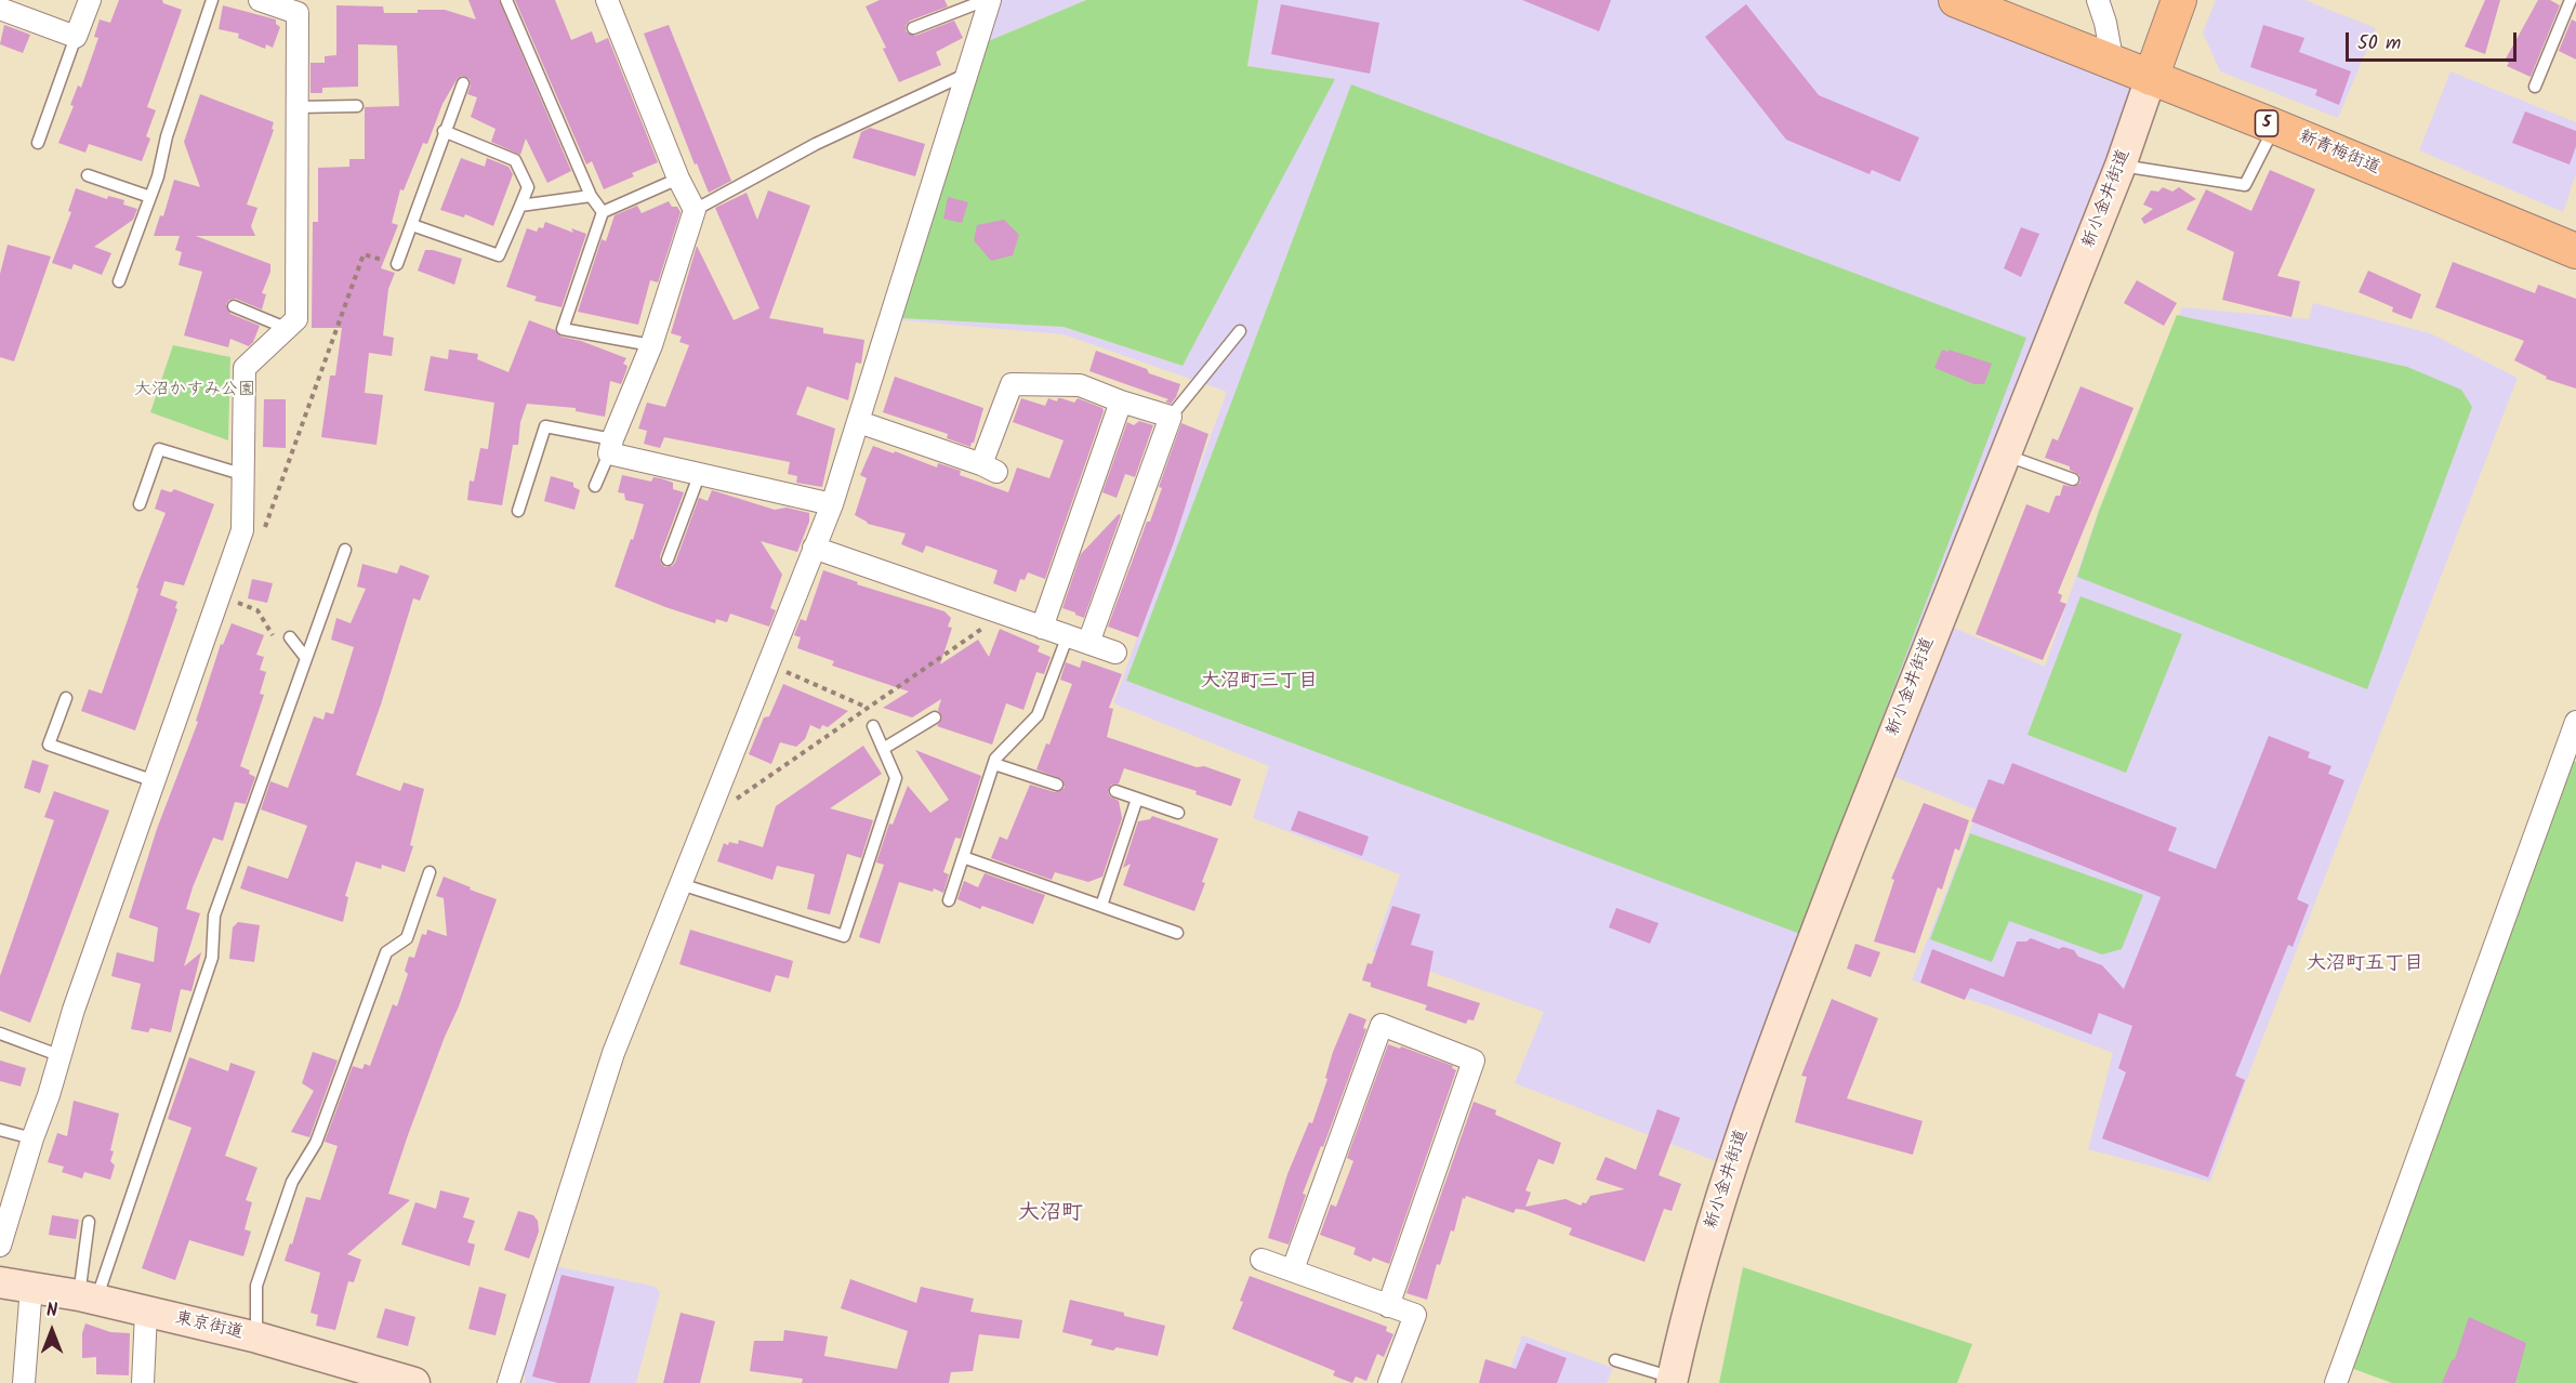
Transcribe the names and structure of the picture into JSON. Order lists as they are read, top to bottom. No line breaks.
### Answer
{"streets":{"main road":["5","新青梅街道","新小金井街道","東京街道"]},"crossings":[["新青梅街道","新小金井街道"]],"districts":["大沼町三丁目","大沼町五丁目","大沼町"],"parks":["大沼かすみ公園"],"scale_bar":"50 m","north":"top"}
